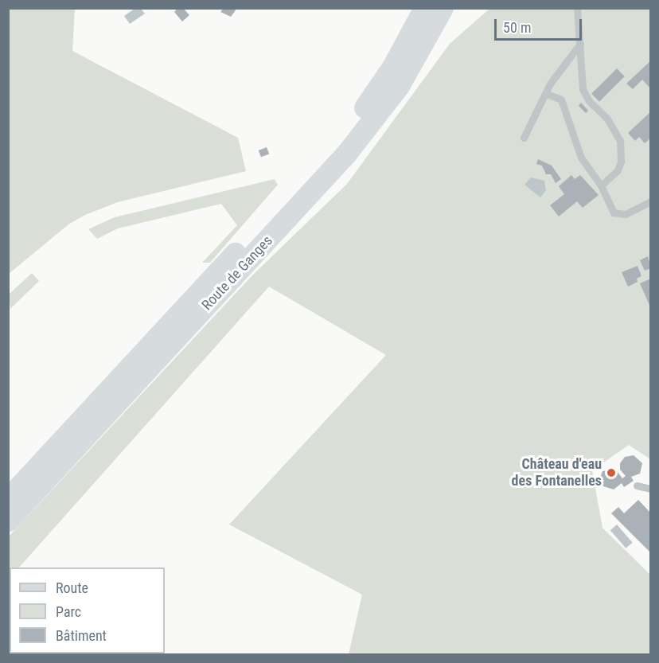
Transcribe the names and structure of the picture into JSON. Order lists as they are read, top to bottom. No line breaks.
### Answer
{"streets":{"main road":["Route de Ganges"]},"places":["Château d'eau des Fontanelles"],"legend":["Route","Parc","Bâtiment"],"scale_bar":"50 m"}
